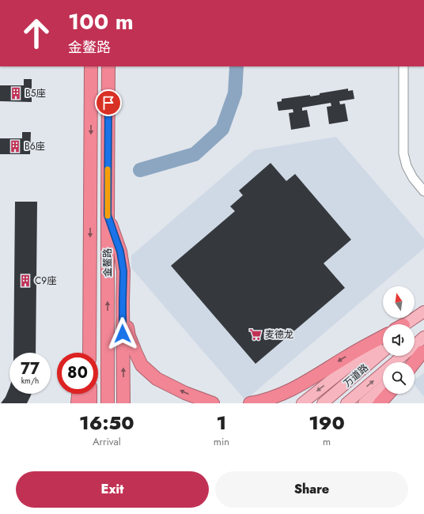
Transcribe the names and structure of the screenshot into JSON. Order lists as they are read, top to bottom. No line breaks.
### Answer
{"streets":{"highway":["金鳌路"],"main road":["万道路"]},"places":{"building":["B5座","B6座","C9座"],"supermarket":["麦德龙"]},"north":"top","page":{"turn":["100 m","金鳌路"],"speed":"77 km/h","limit":"80","eta":["16:50","Arrival","1","min","190","m"],"buttons":["Exit","Share"]}}
